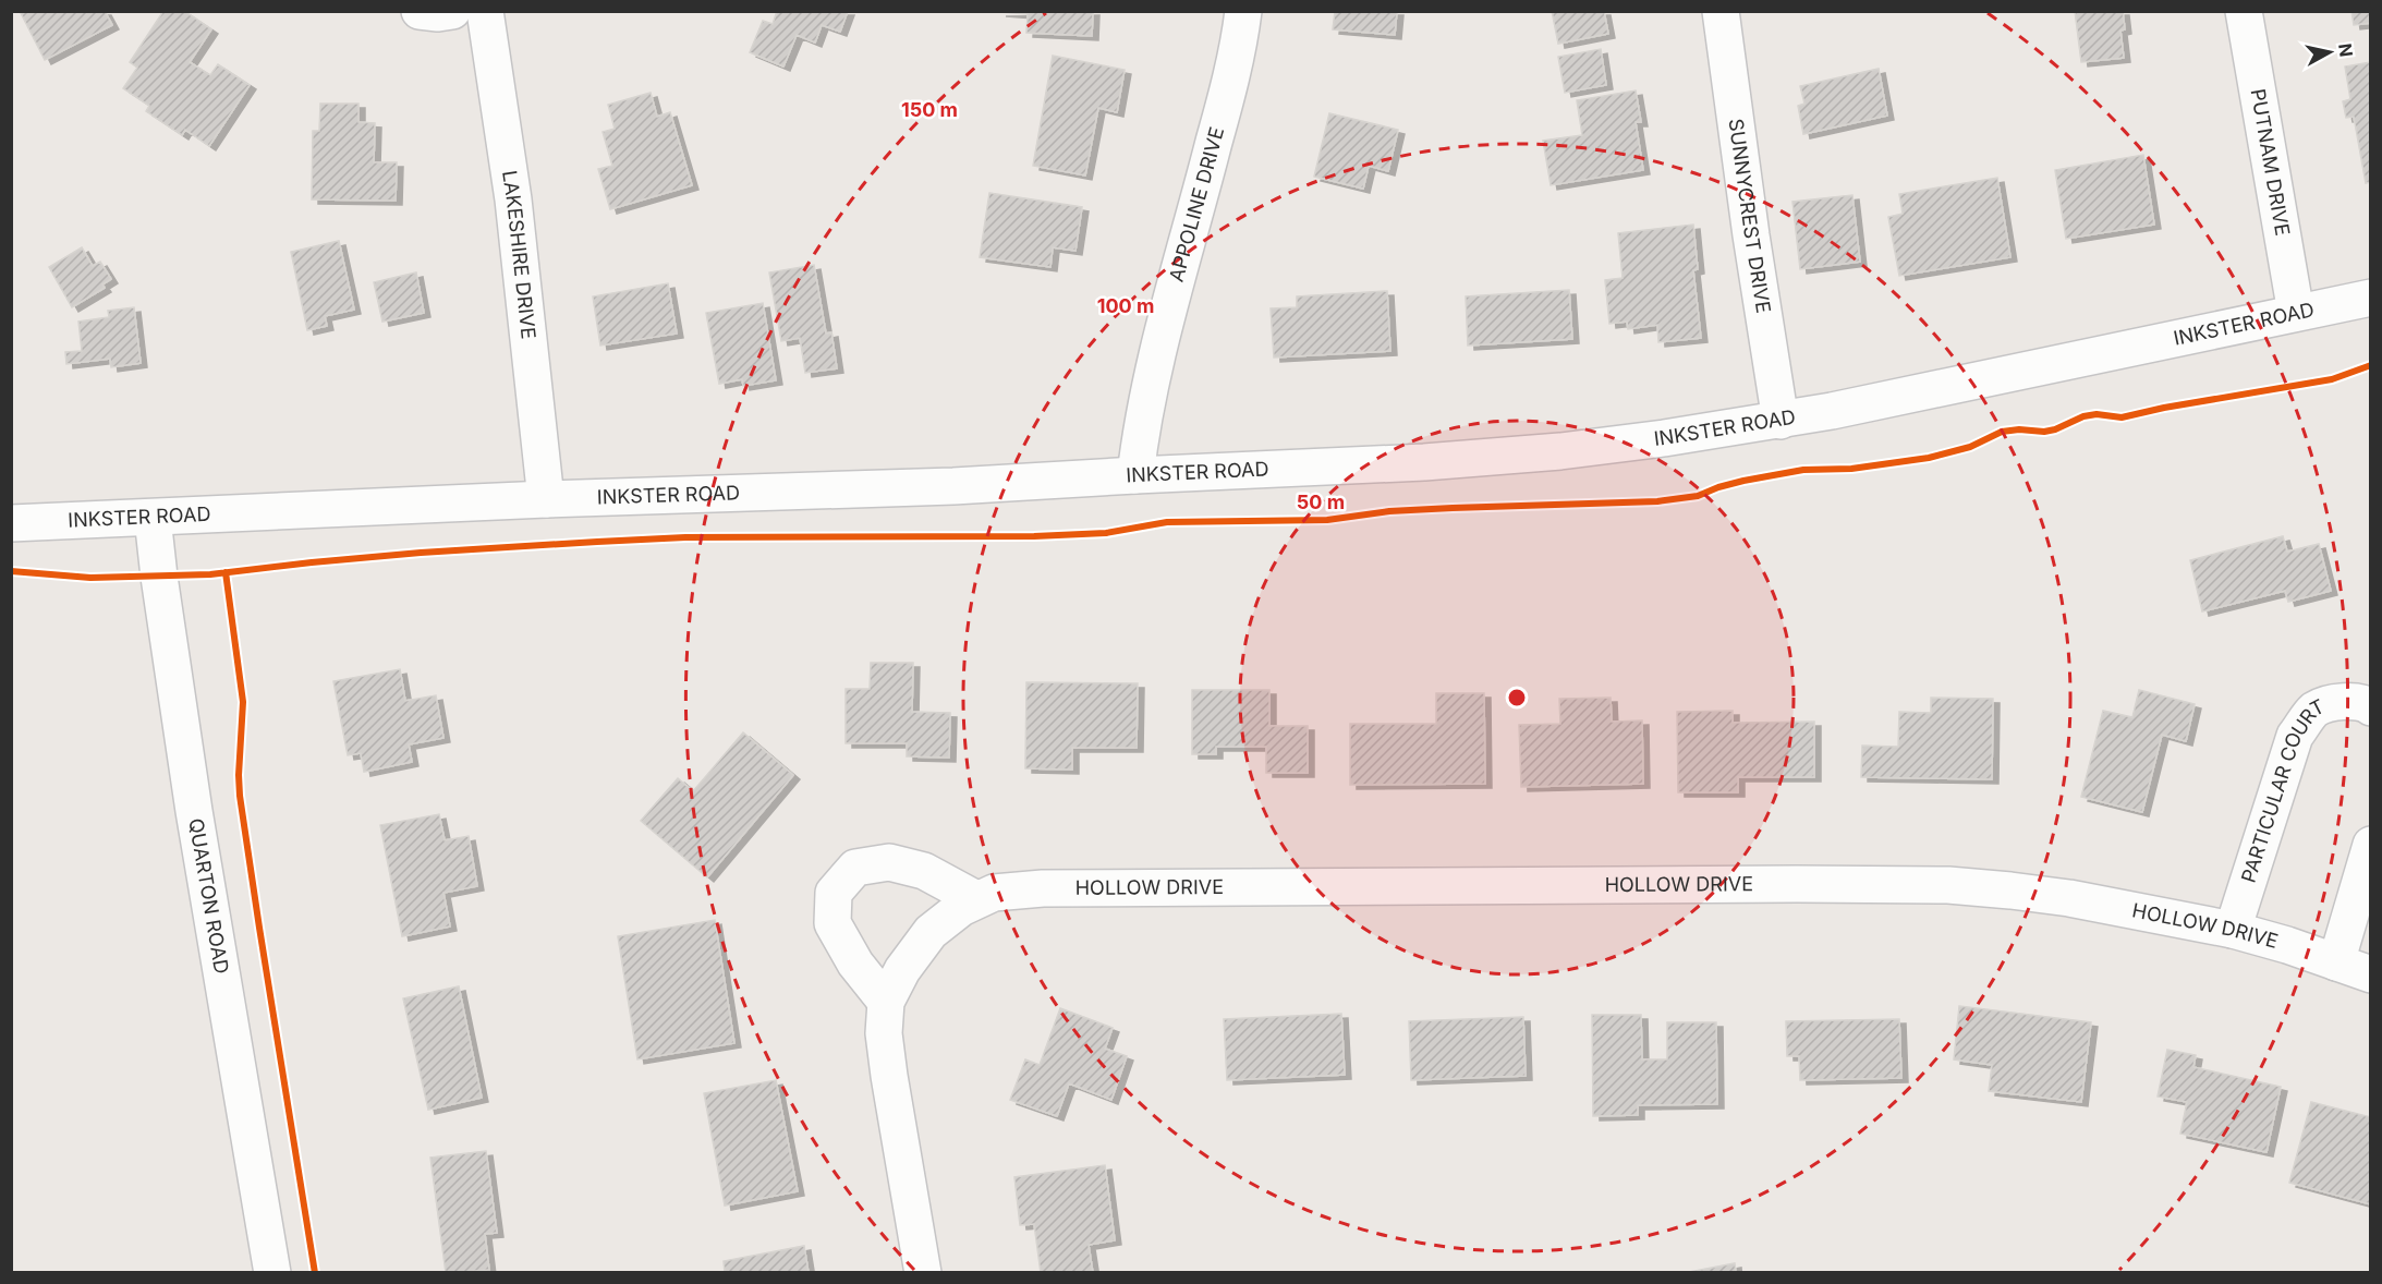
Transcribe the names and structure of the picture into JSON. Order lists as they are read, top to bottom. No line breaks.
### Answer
{"streets":{"street":["PUTNAM DRIVE","APPOLINE DRIVE","SUNNYCREST DRIVE","LAKESHIRE DRIVE","INKSTER ROAD","PARTICULAR COURT","HOLLOW DRIVE","QUARTON ROAD"]},"crossings":[["PUTNAM DRIVE","INKSTER ROAD"],["APPOLINE DRIVE","INKSTER ROAD"],["SUNNYCREST DRIVE","INKSTER ROAD"],["LAKESHIRE DRIVE","INKSTER ROAD"],["INKSTER ROAD","QUARTON ROAD"],["PARTICULAR COURT","HOLLOW DRIVE"]],"north":"right","rings":["150 m","100 m","50 m"]}
